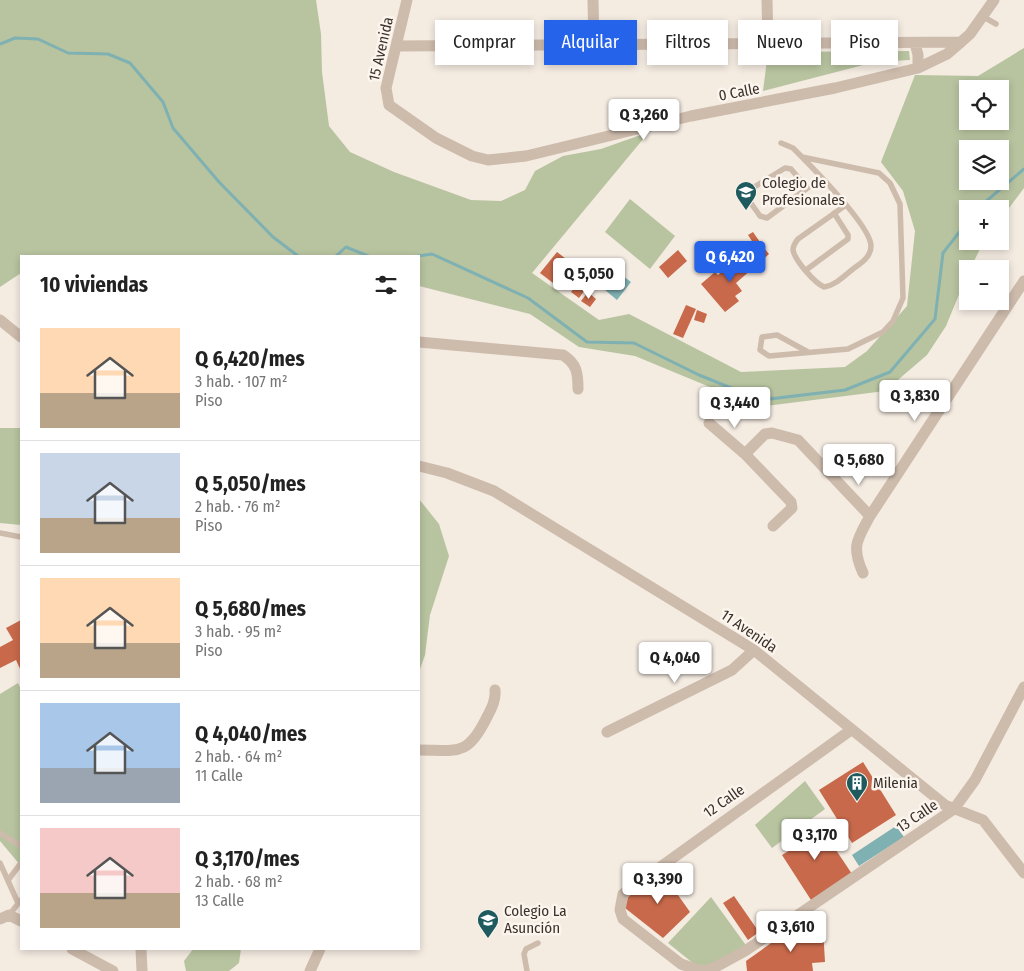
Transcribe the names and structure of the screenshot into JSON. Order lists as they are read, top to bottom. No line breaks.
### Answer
{"streets":{"street":["15 Avenida","0 Calle","11 Avenida","12 Calle","13 Calle"]},"crossings":[["15 Avenida","0 Calle"],["11 Avenida","12 Calle"],["11 Avenida","13 Calle"],["12 Calle","13 Calle"]],"places":{"school or university":["Colegio de Profesionales","Colegio La Asunción"],"building":["Milenia"]},"page":{"chip":["Comprar","Alquilar","Filtros","Nuevo","Piso"],"map_buttons":["+","−"],"price":["Q 3,260","Q 6,420","Q 5,050","Q 3,830","Q 3,440","Q 5,680","Q 4,040","Q 3,170","Q 3,390","Q 3,610"],"heading":"10 viviendas","list":[{"name":"Q 6,420/mes","note":"3 hab. · 107 m² · Piso"},{"name":"Q 5,050/mes","note":"2 hab. · 76 m² · Piso"},{"name":"Q 5,680/mes","note":"3 hab. · 95 m² · Piso"},{"name":"Q 4,040/mes","note":"2 hab. · 64 m² · 11 Calle"},{"name":"Q 3,170/mes","note":"2 hab. · 68 m² · 13 Calle"}]}}
